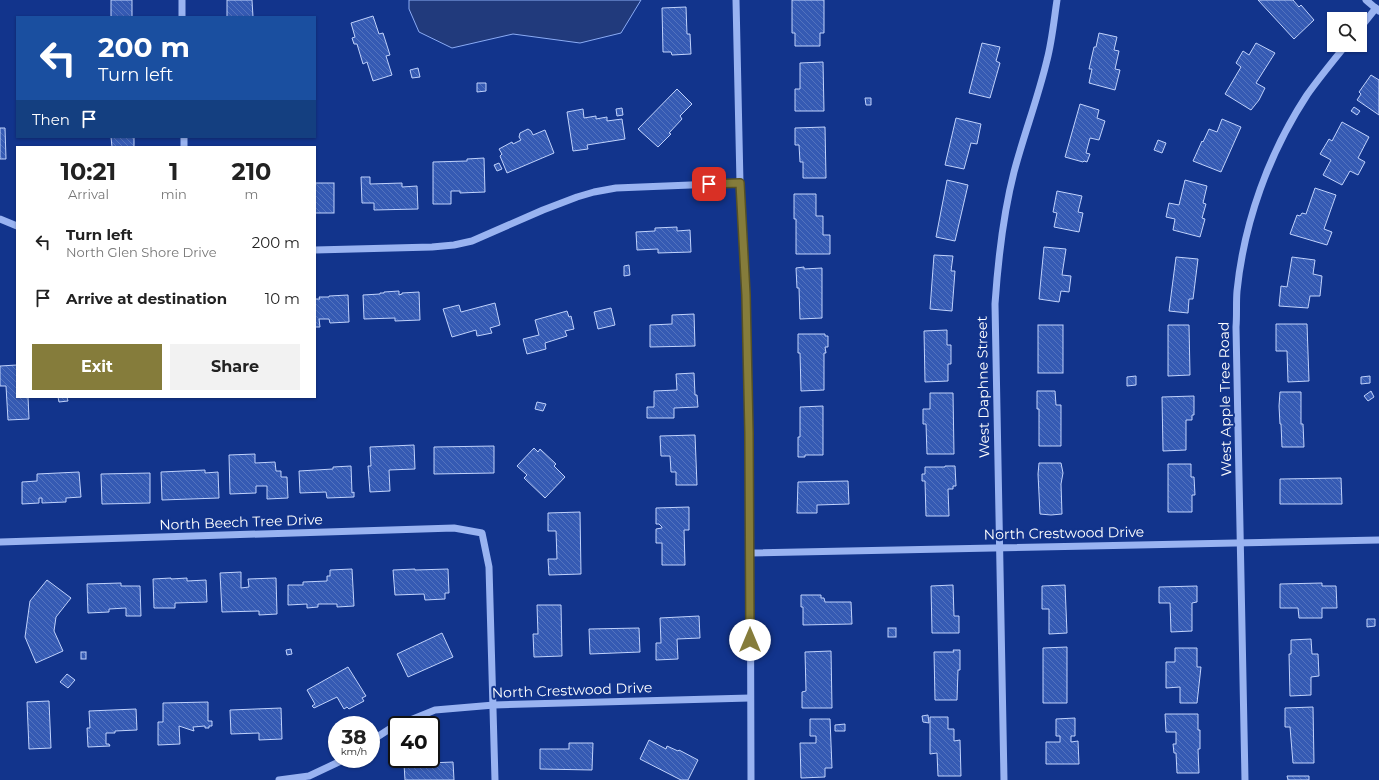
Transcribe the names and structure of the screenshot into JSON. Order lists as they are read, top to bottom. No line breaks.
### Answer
{"streets":{"street":["West Daphne Street","West Apple Tree Road","North Beech Tree Drive","North Crestwood Drive"]},"crossings":[["West Daphne Street","North Crestwood Drive"],["West Apple Tree Road","North Crestwood Drive"],["North Beech Tree Drive","North Crestwood Drive"]],"page":{"turn":["200 m","Turn left"],"then":"Then","eta":["10:21","Arrival","1","min","210","m"],"list":[{"name":"Turn left","note":"North Glen Shore Drive","value":"200 m"},{"name":"Arrive at destination","value":"10 m"}],"buttons":["Exit","Share"],"speed":"38 km/h","limit":"40"}}
